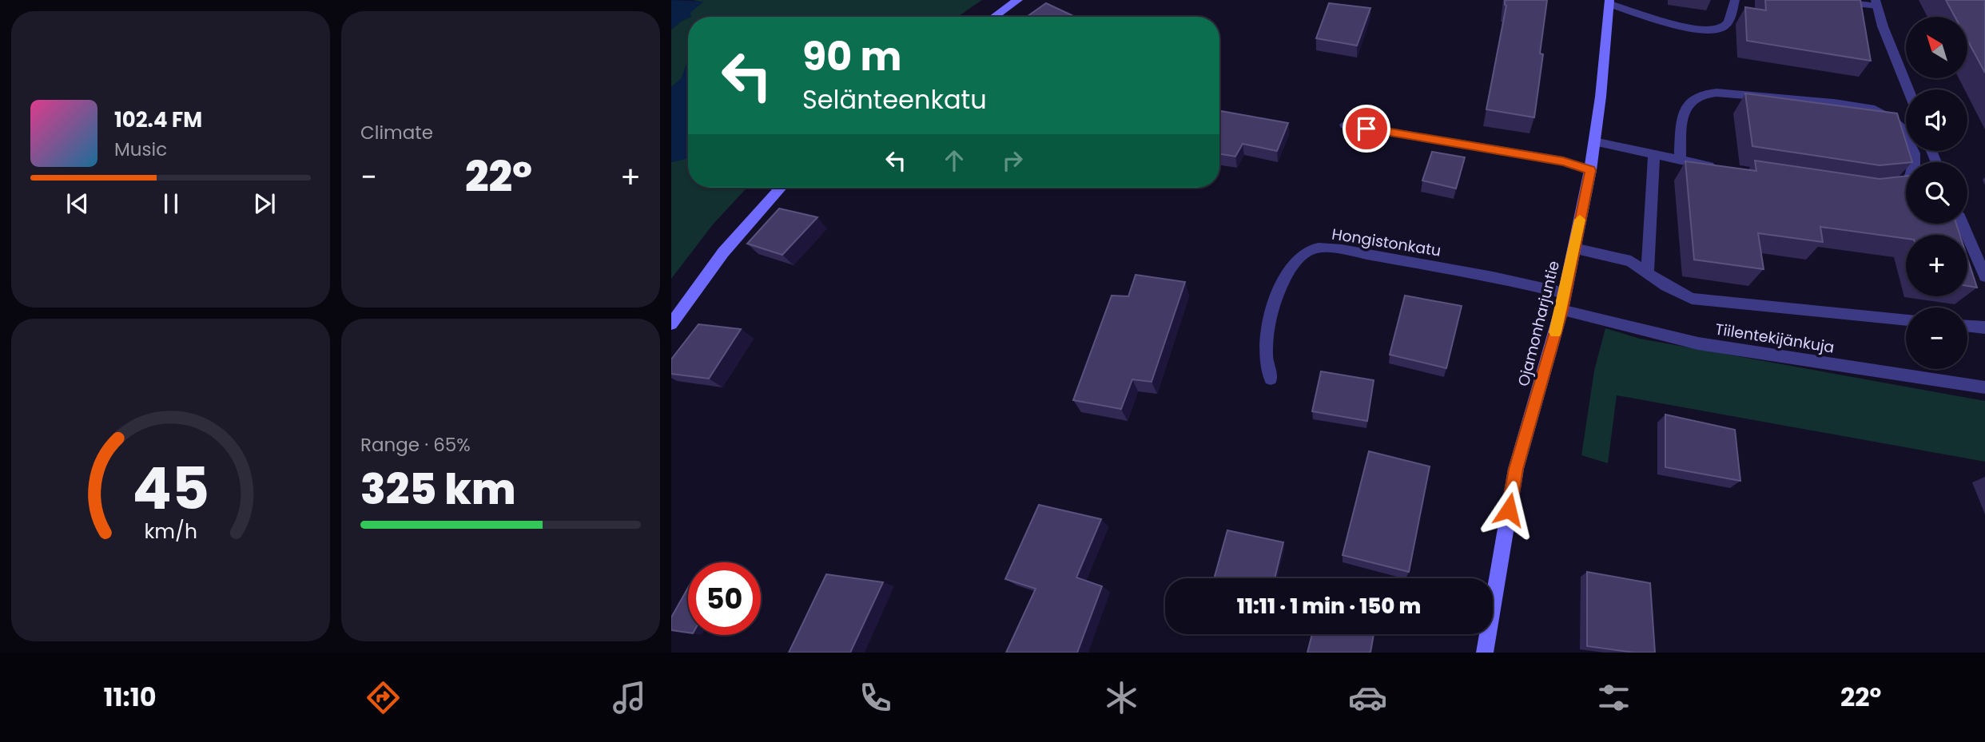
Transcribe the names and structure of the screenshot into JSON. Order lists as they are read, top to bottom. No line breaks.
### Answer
{"streets":{"main road":["Ojamonharjuntie"],"street":["Hongistonkatu","Tiilentekijänkuja"]},"crossings":[["Hongistonkatu","Ojamonharjuntie"],["Ojamonharjuntie","Tiilentekijänkuja"]],"north":"top left","page":{"tile":["Climate",["Range · 65%","325 km"]],"map_buttons":["+","−"],"turn":["90 m","Selänteenkatu"],"song":["102.4 FM","Music"],"heat":["−","22°","+"],"limit":"50","trip":"11:11 · 1 min · 150 m","tabs":["11:10","22°"],"gauge":["45","km/h"]}}
